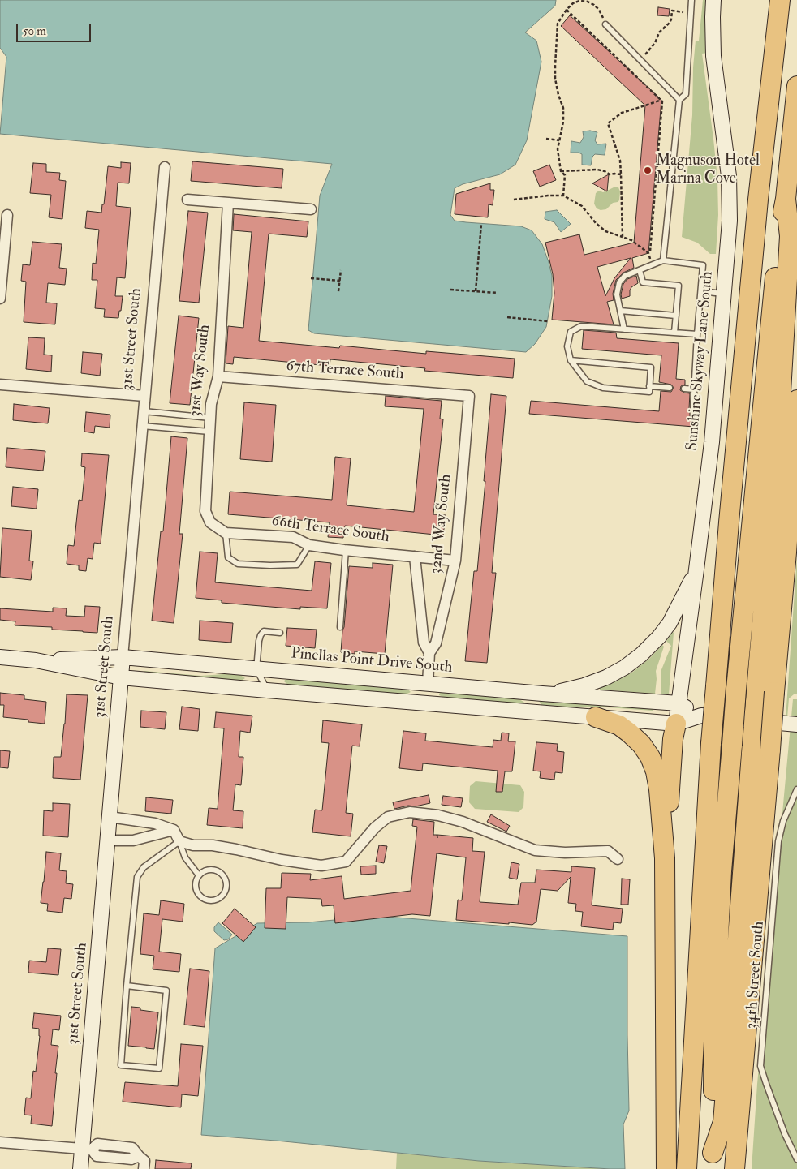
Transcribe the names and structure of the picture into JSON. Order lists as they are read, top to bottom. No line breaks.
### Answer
{"streets":{"street":["31st Street South","Sunshine Skyway Lane South","31st Way South","67th Terrace South","32nd Way South","66th Terrace South","Pinellas Point Drive South"],"lane":["34th Street South"]},"crossings":[["31st Street South","Pinellas Point Drive South"],["Sunshine Skyway Lane South","Pinellas Point Drive South"],["31st Way South","67th Terrace South"],["31st Way South","66th Terrace South"],["67th Terrace South","32nd Way South"],["32nd Way South","66th Terrace South"],["32nd Way South","Pinellas Point Drive South"]],"places":["Magnuson Hotel Marina Cove"],"scale_bar":"50 m"}
